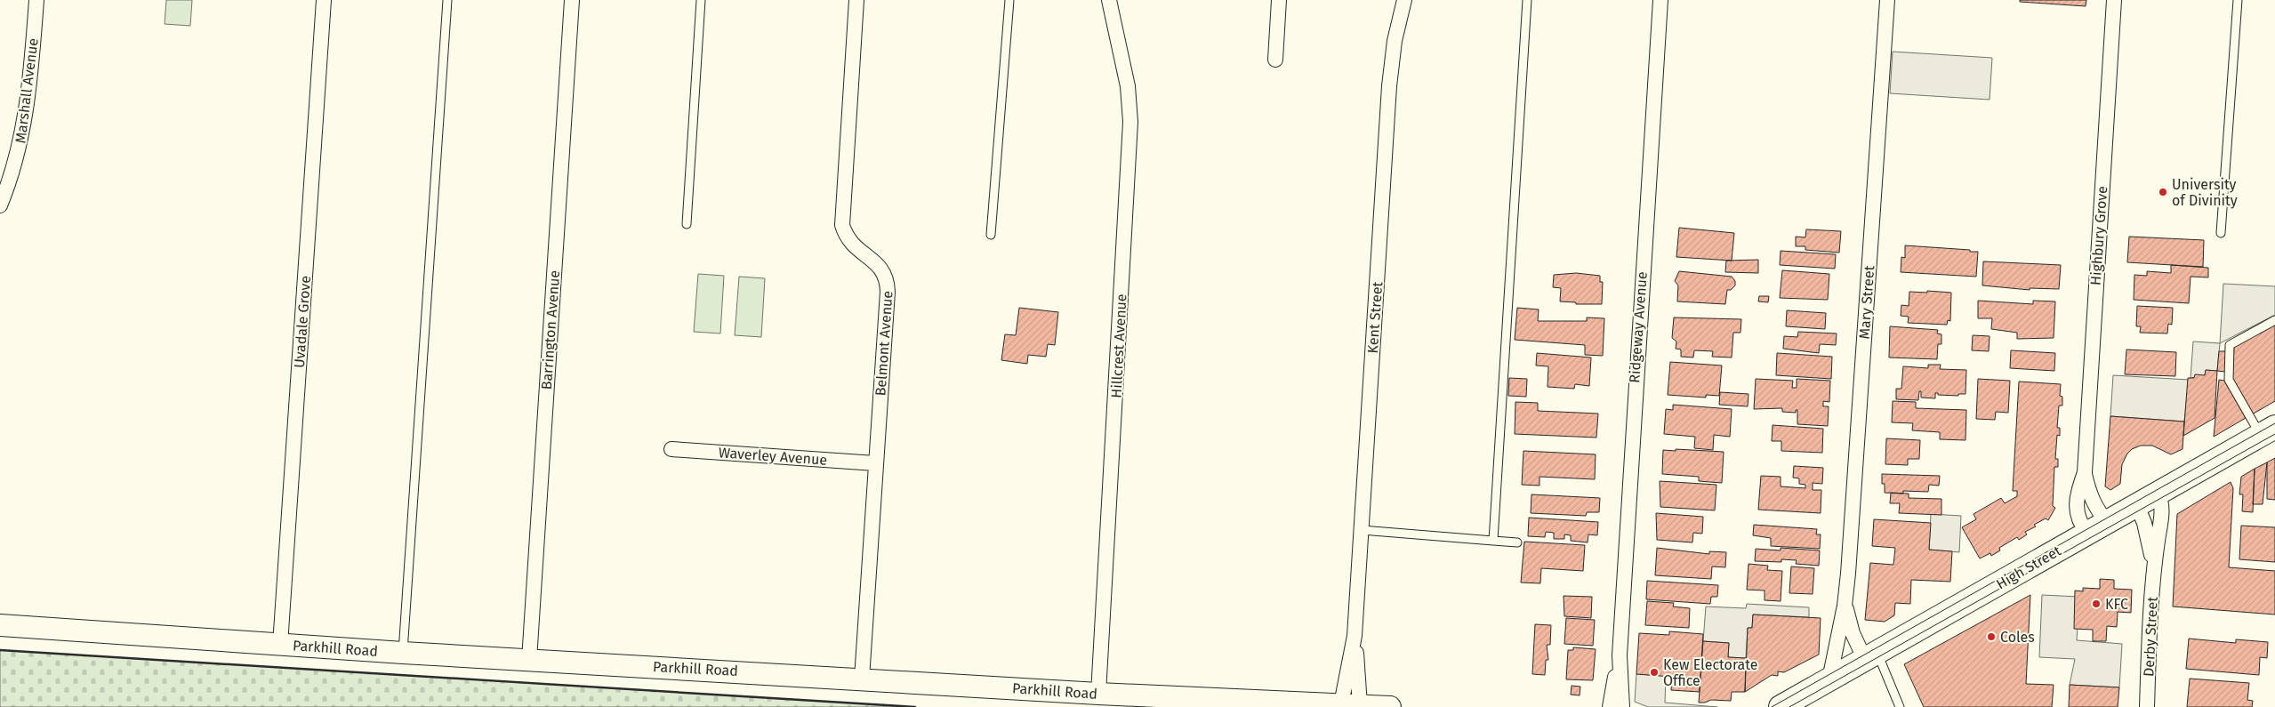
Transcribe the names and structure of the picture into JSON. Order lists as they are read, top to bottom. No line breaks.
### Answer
{"streets":{"main road":["High Street"],"street":["Marshall Avenue","Highbury Grove","Mary Street","Kent Street","Uvadale Grove","Ridgeway Avenue","Barrington Avenue","Belmont Avenue","Hillcrest Avenue","Waverley Avenue","Derby Street","Parkhill Road"]},"crossings":[["Highbury Grove","High Street"],["Mary Street","High Street"],["Kent Street","Parkhill Road"],["Uvadale Grove","Parkhill Road"],["Barrington Avenue","Parkhill Road"],["Belmont Avenue","Waverley Avenue"],["Belmont Avenue","Parkhill Road"],["Hillcrest Avenue","Parkhill Road"],["High Street","Derby Street"]],"places":["University of Divinity","KFC","Coles","Kew Electorate Office"]}
